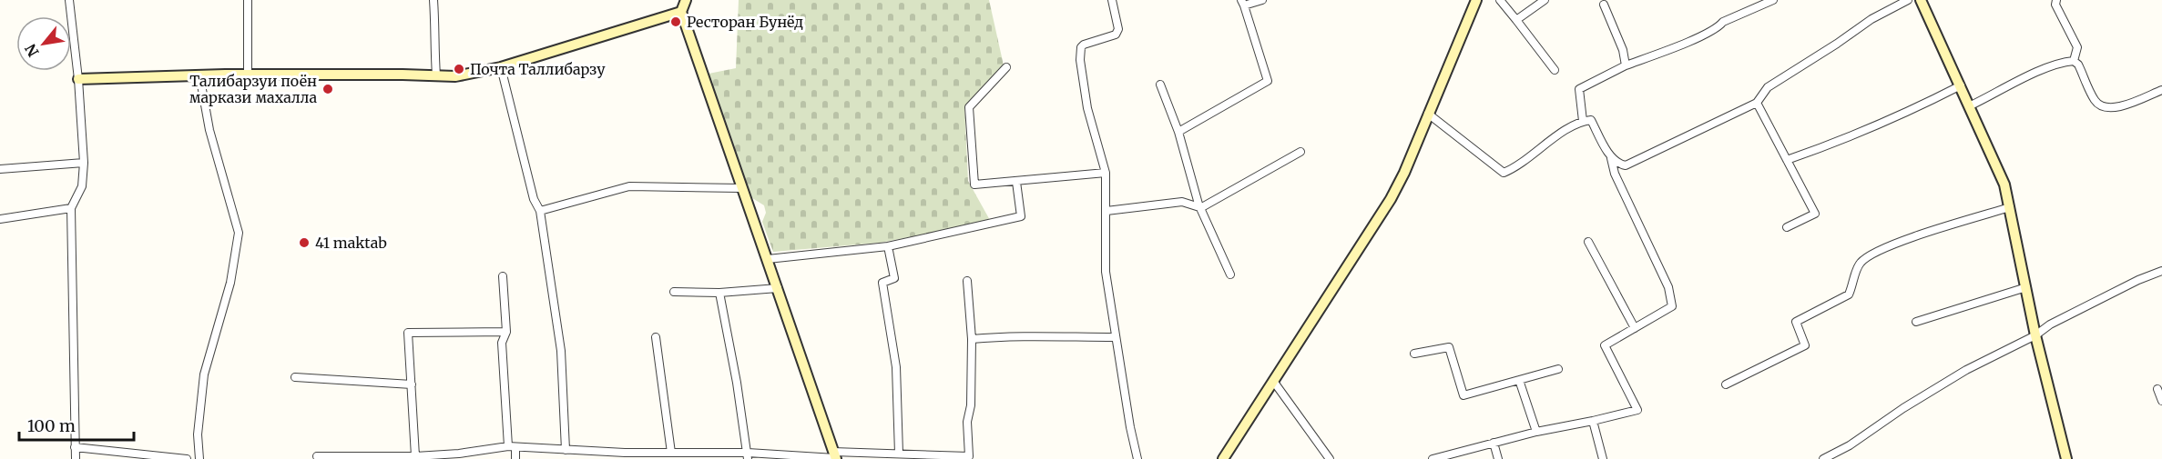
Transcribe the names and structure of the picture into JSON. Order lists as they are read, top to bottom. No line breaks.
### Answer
{"places":["Ресторан Бунёд","Почта Таллибарзу","Талибарзуи поён маркази махалла","41 maktab"],"scale_bar":"100 m","north":"bottom left"}
